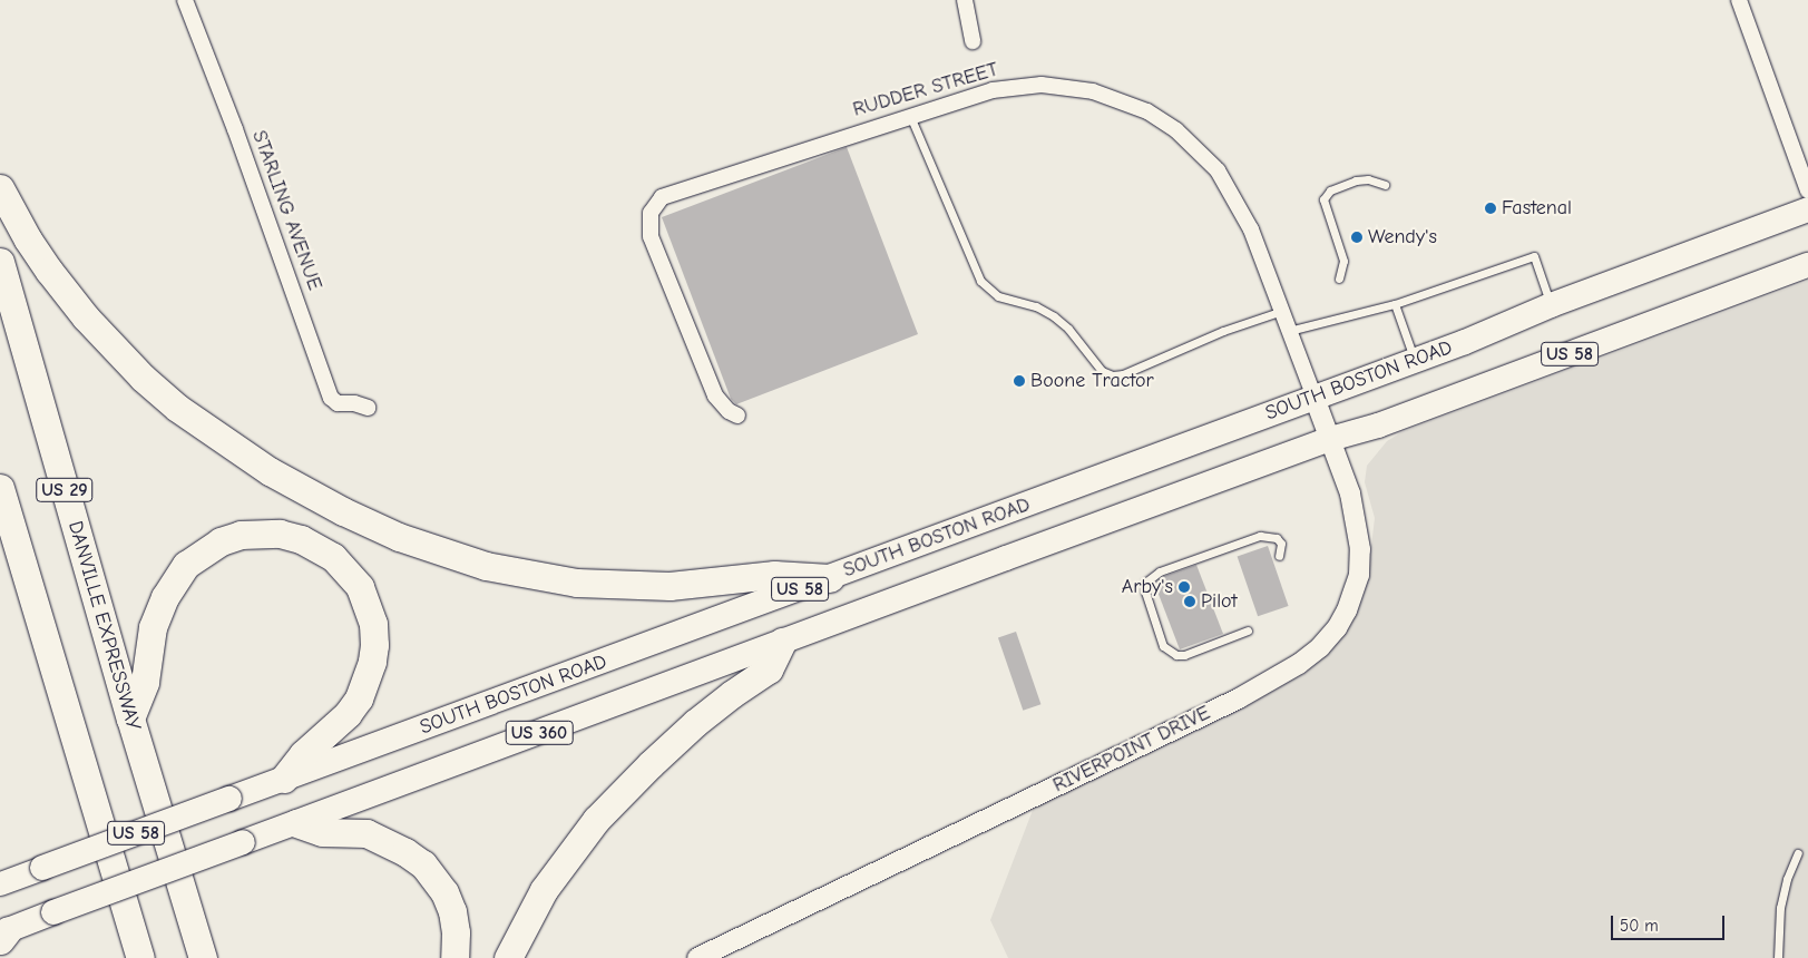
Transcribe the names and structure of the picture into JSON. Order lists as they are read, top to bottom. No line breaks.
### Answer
{"streets":{"highway":["US 58","SOUTH BOSTON ROAD","US 29","DANVILLE EXPRESSWAY","US 360"],"street":["RUDDER STREET","STARLING AVENUE","RIVERPOINT DRIVE"]},"crossings":[["RUDDER STREET","SOUTH BOSTON ROAD"],["RUDDER STREET","RIVERPOINT DRIVE"],["US 58","US 360"],["US 58","RIVERPOINT DRIVE"],["SOUTH BOSTON ROAD","RIVERPOINT DRIVE"]],"places":["Fastenal","Wendy's","Boone Tractor","Arby's","Pilot"],"scale_bar":"50 m"}
